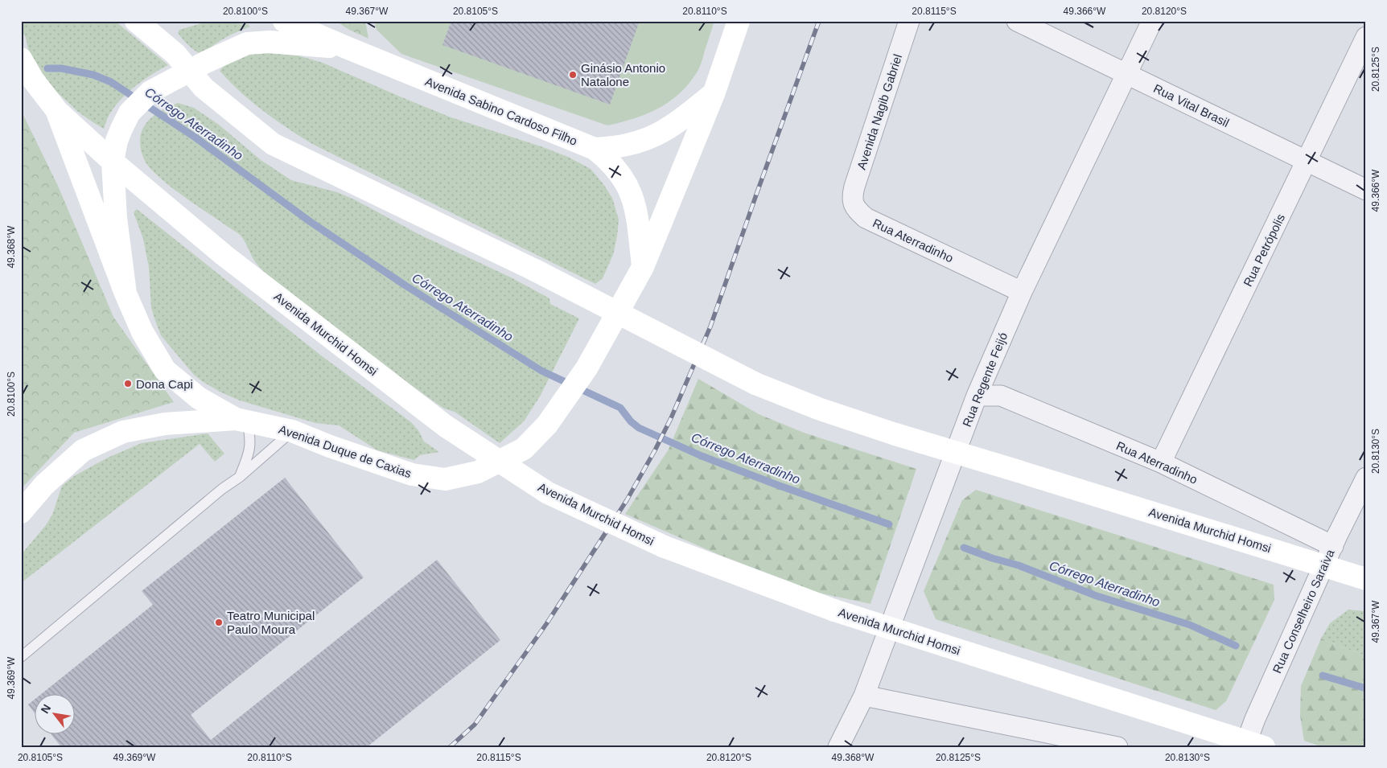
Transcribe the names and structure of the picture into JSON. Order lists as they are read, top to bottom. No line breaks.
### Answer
{"streets":{"main road":["Avenida Sabino Cardoso Filho","Avenida Murchid Homsi","Avenida Duque de Caxias"],"street":["Rua Vital Brasil","Avenida Nagib Gabriel","Rua Aterradinho","Rua Petrópolis","Rua Regente Feijó","Rua Conselheiro Saraiva"]},"crossings":[["Rua Vital Brasil","Rua Petrópolis"],["Rua Vital Brasil","Rua Regente Feijó"],["Avenida Nagib Gabriel","Rua Aterradinho"],["Rua Aterradinho","Rua Petrópolis"],["Rua Aterradinho","Avenida Murchid Homsi"],["Rua Aterradinho","Rua Regente Feijó"],["Rua Aterradinho","Rua Conselheiro Saraiva"],["Avenida Murchid Homsi","Rua Conselheiro Saraiva"]],"water":["Córrego Aterradinho"],"places":["Ginásio Antonio Natalone","Dona Capi","Teatro Municipal Paulo Moura"],"north":"top left","coordinates":["20.8100°S","49.367°W","20.8105°S","20.8110°S","20.8115°S","49.366°W","20.8120°S","20.8125°S","49.368°W","20.8130°S","49.369°W"]}
